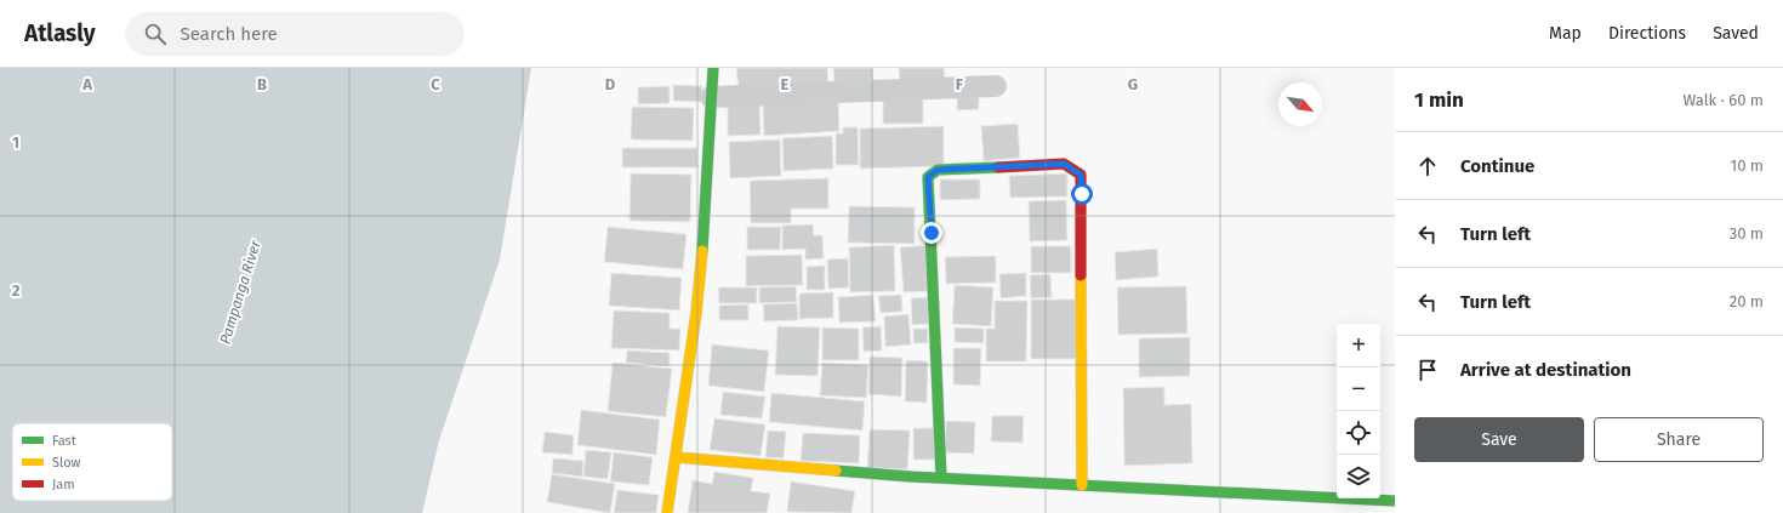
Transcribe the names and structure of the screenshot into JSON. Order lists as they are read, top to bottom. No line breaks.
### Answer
{"water":["Pampanga River"],"legend":["Fast","Slow","Jam"],"north":"bottom right","page":{"header":"Atlasly","search":"Search here","nav":["Map","Directions","Saved"],"heading":["1 min","Walk · 60 m"],"list":[["Continue","10 m"],["Turn left","30 m"],["Turn left","20 m"],"Arrive at destination"],"map_buttons":["+","−"],"buttons":["Save","Share"]},"grid":{"columns":["A","B","C","D","E","F","G"],"rows":["1","2"]}}
